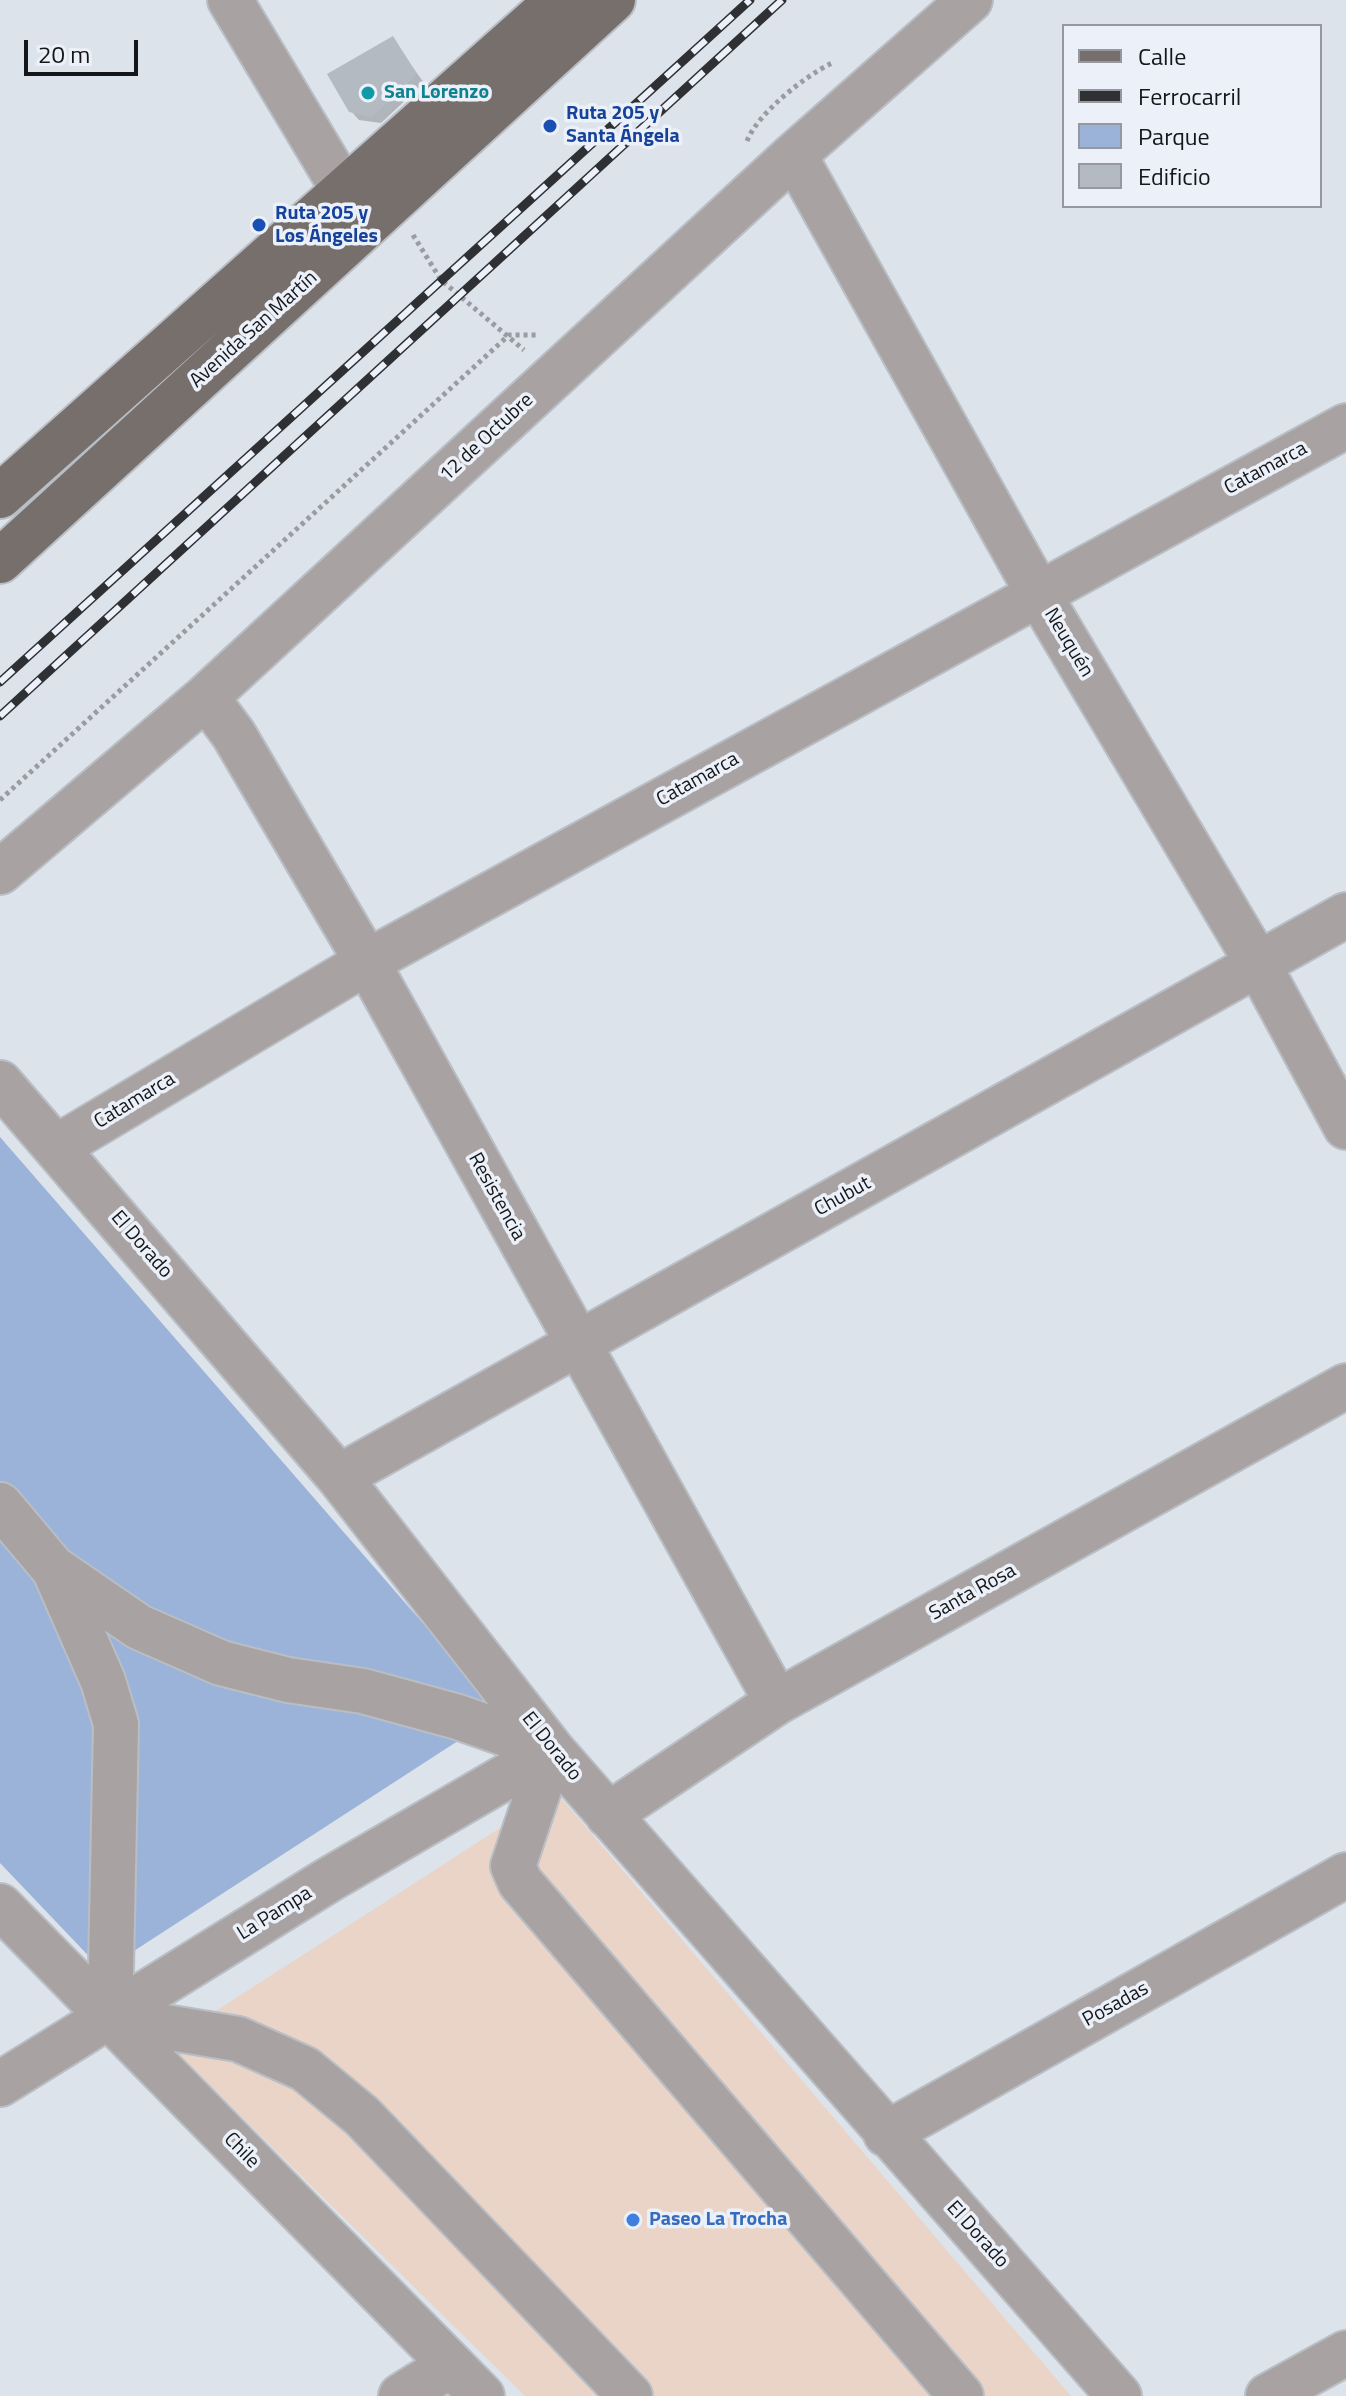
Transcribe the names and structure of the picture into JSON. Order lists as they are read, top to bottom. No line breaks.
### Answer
{"streets":{"main road":["Avenida San Martín"],"street":["12 de Octubre","Catamarca","Neuquén","Resistencia","Chubut","El Dorado","Santa Rosa","La Pampa","Posadas","Chile"]},"crossings":[["12 de Octubre","Neuquén"],["12 de Octubre","Resistencia"],["Catamarca","Neuquén"],["Catamarca","Resistencia"],["Catamarca","El Dorado"],["Neuquén","Chubut"],["Resistencia","Chubut"],["Resistencia","Santa Rosa"],["Chubut","El Dorado"],["El Dorado","Santa Rosa"],["El Dorado","La Pampa"],["El Dorado","Posadas"],["La Pampa","Chile"]],"places":["San Lorenzo","Ruta 205 y Santa Ángela","Ruta 205 y Los Ángeles","Paseo La Trocha"],"legend":["Calle","Ferrocarril","Parque","Edificio"],"scale_bar":"20 m"}
